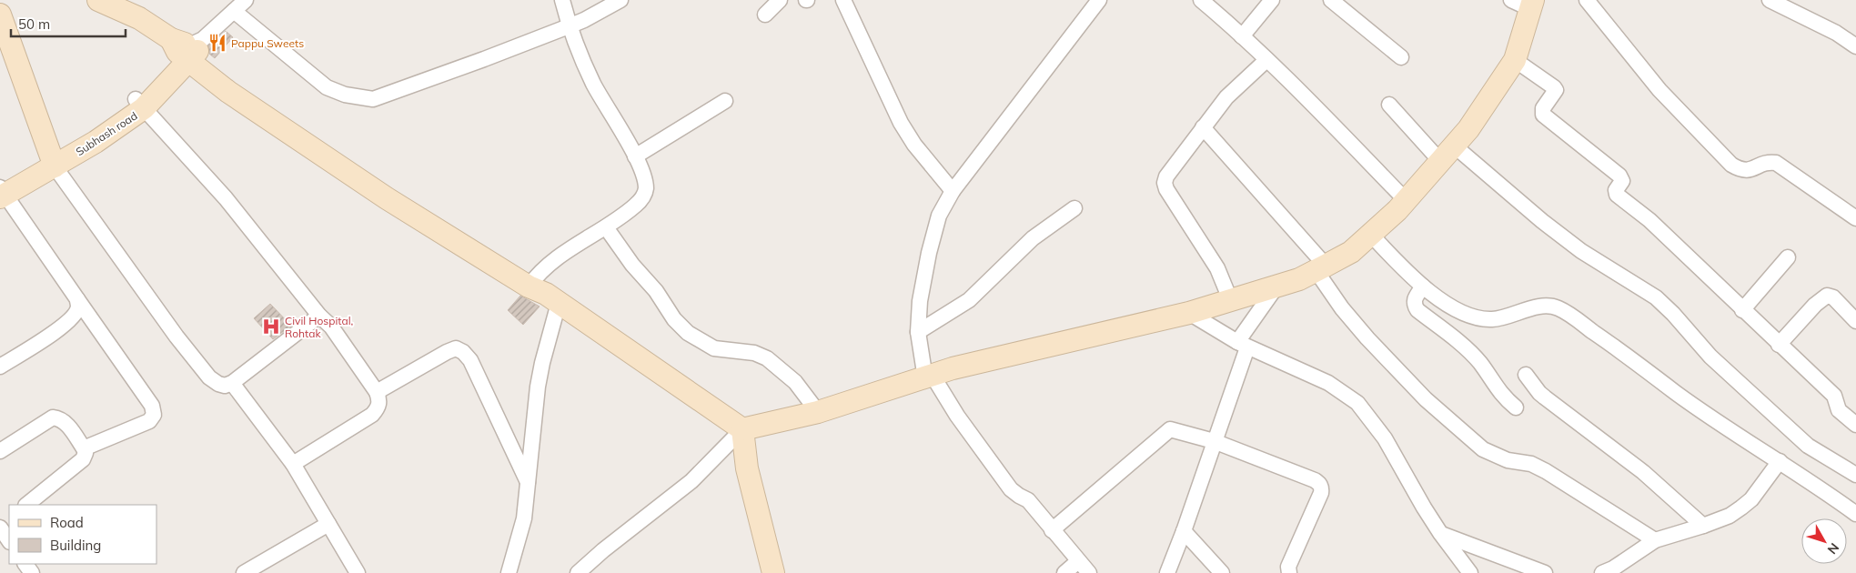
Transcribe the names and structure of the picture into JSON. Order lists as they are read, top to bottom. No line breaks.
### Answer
{"streets":{"street":["Subhash road"]},"places":{"restaurant":["Pappu Sweets"],"hospital":["Civil Hospital, Rohtak"]},"legend":["Road","Building"],"scale_bar":"50 m","north":"bottom right"}
